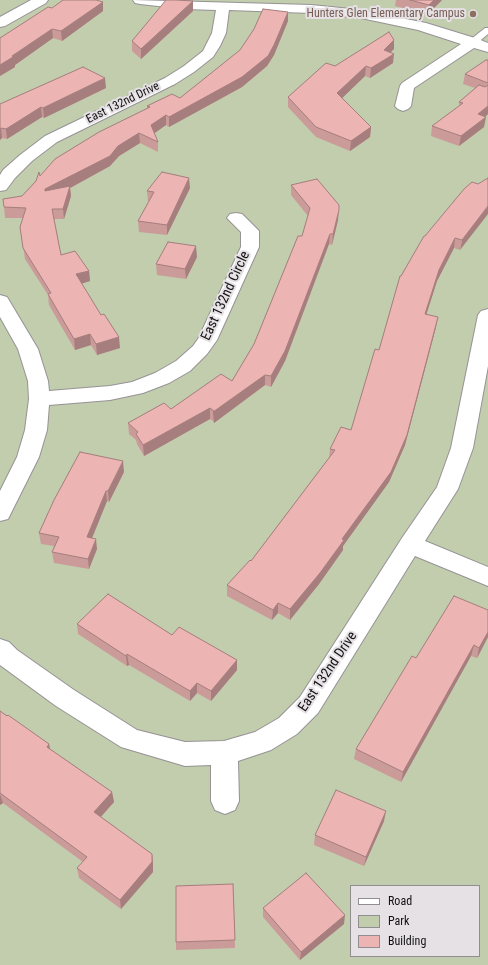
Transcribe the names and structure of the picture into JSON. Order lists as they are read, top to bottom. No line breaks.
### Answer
{"streets":{"street":["East 132nd Drive","East 132nd Circle"]},"places":["Hunters Glen Elementary Campus"],"legend":["Road","Park","Building"]}
